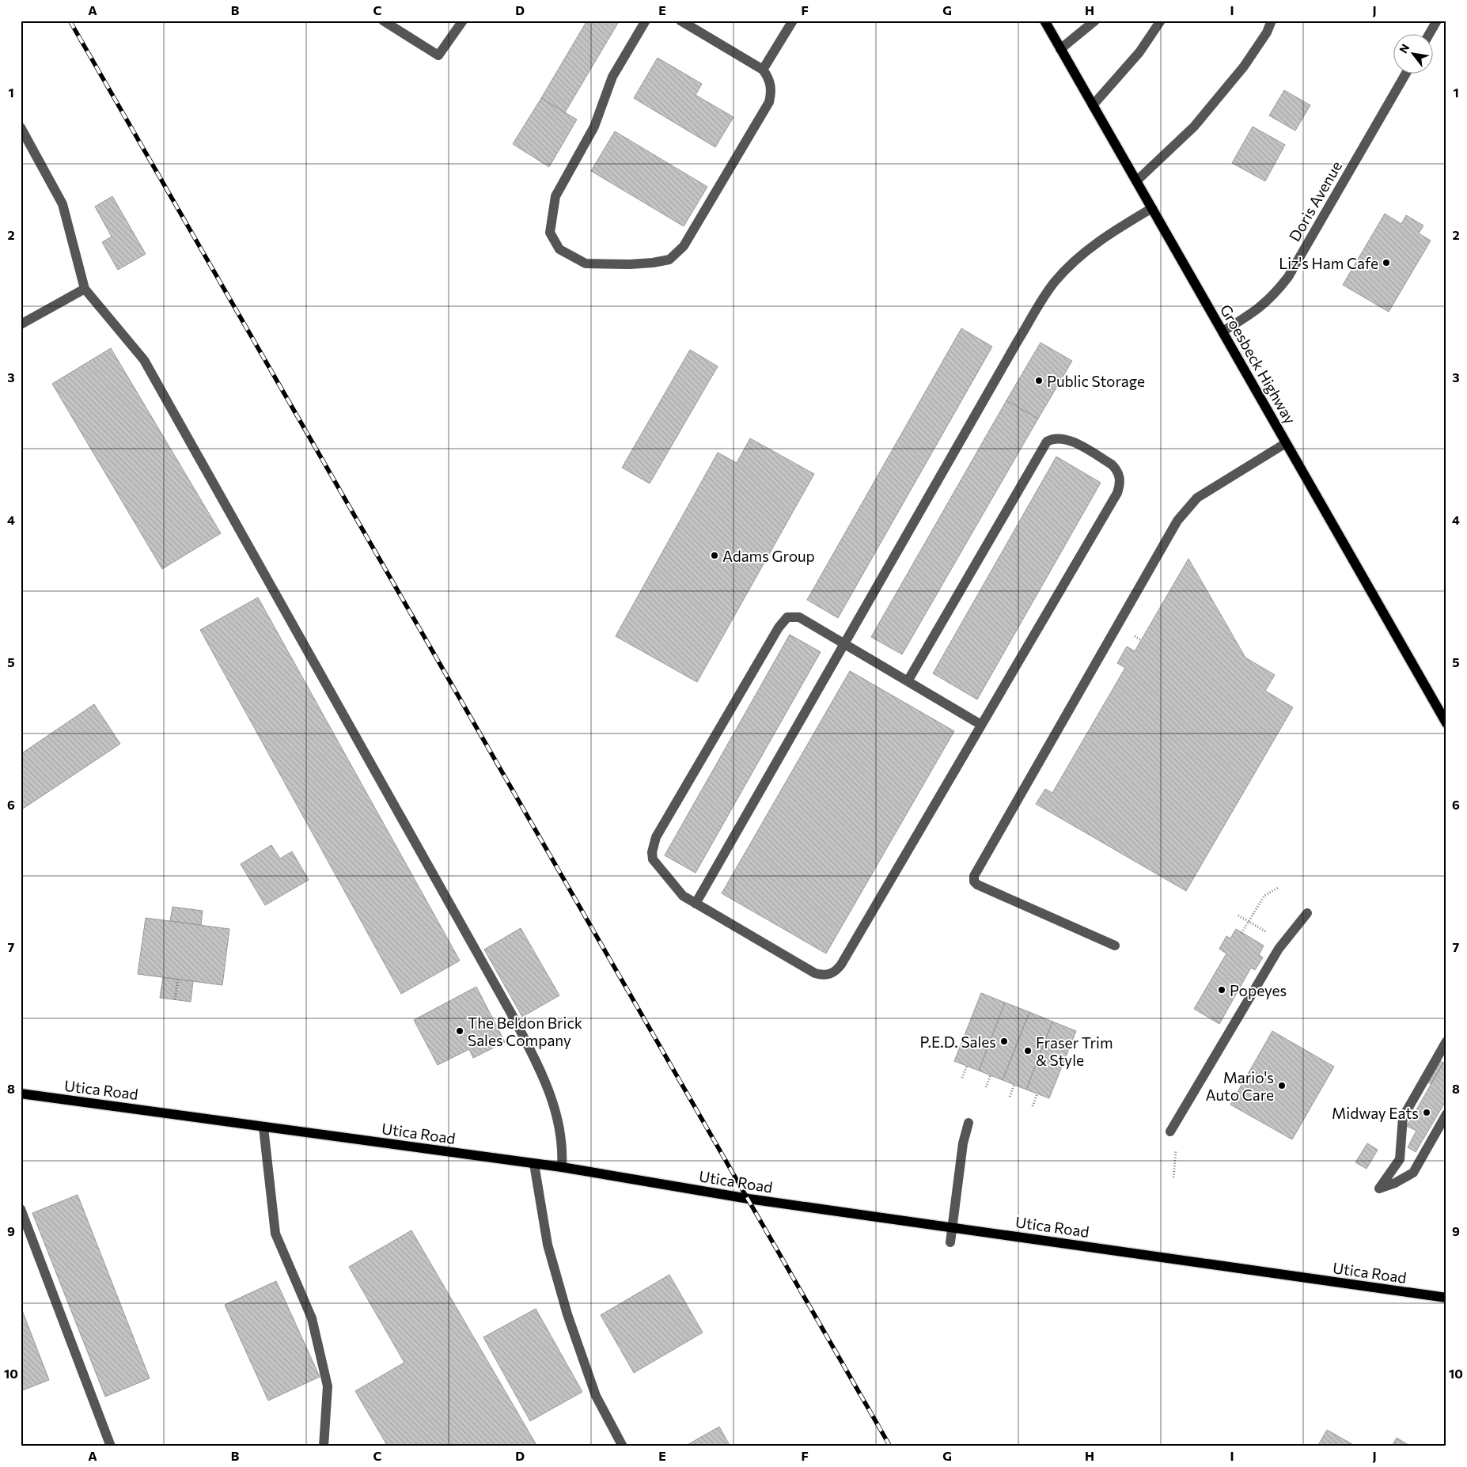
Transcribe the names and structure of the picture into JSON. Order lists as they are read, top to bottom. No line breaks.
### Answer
{"streets":{"main road":["Groesbeck Highway","Utica Road"],"street":["Doris Avenue"]},"crossings":[["Doris Avenue","Groesbeck Highway"]],"places":["Liz's Ham Cafe","Public Storage","Adams Group","Popeyes","The Beldon Brick Sales Company","P.E.D. Sales","Fraser Trim & Style","Mario's Auto Care","Midway Eats"],"north":"top left","grid":{"columns":["A","B","C","D","E","F","G","H","I","J"],"rows":["1","2","3","4","5","6","7","8","9","10"]}}
